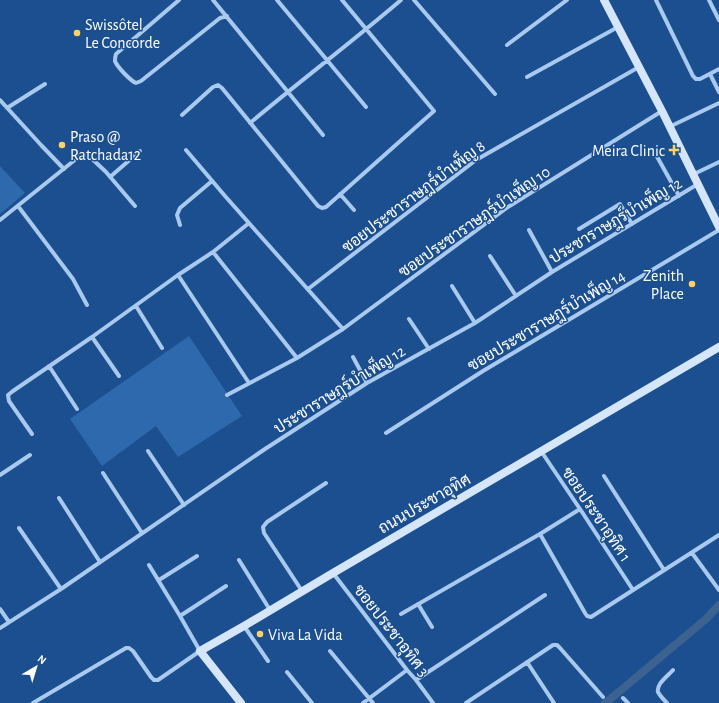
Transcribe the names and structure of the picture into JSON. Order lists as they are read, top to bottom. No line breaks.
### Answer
{"streets":{"main road":["ถนนประชาอุทิศ"],"street":["ซอยประชาราษฎร์บำเพ็ญ 8","ประชาราษฎร์บำเพ็ญ 12","ซอยประชาราษฎร์บำเพ็ญ 10","ซอยประชาราษฎร์บำเพ็ญ 14","ซอยประชาอุทิศ 1","ซอยประชาอุทิศ 3"]},"crossings":[["ถนนประชาอุทิศ","ซอยประชาอุทิศ 1"],["ถนนประชาอุทิศ","ซอยประชาอุทิศ 3"]],"places":{"other":["Swissôtel Le Concorde","Praso @ Ratchada12","Zenith Place","Viva La Vida"],"health":["Meira Clinic"]},"north":"top right"}
